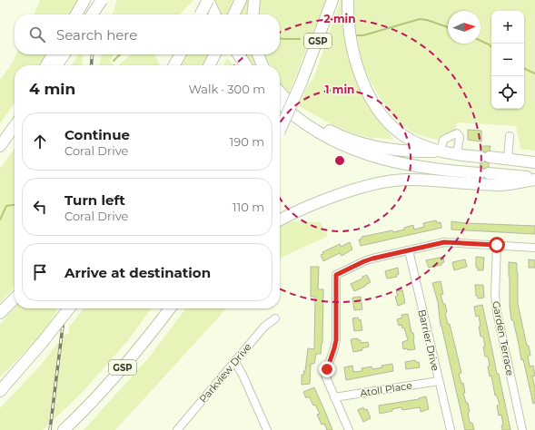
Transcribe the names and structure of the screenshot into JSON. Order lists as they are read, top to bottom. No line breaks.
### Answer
{"streets":{"highway":["GSP"],"street":["Garden Terrace","Barrier Drive","Parkview Drive","Atoll Place"]},"crossings":[["Barrier Drive","Atoll Place"]],"north":"right","page":{"map_buttons":["+","−"],"search":"Search here","heading":["4 min","Walk · 300 m"],"list":[["Continue","Coral Drive","190 m"],["Turn left","Coral Drive","110 m"],"Arrive at destination"]},"rings":["2 min","1 min"]}
